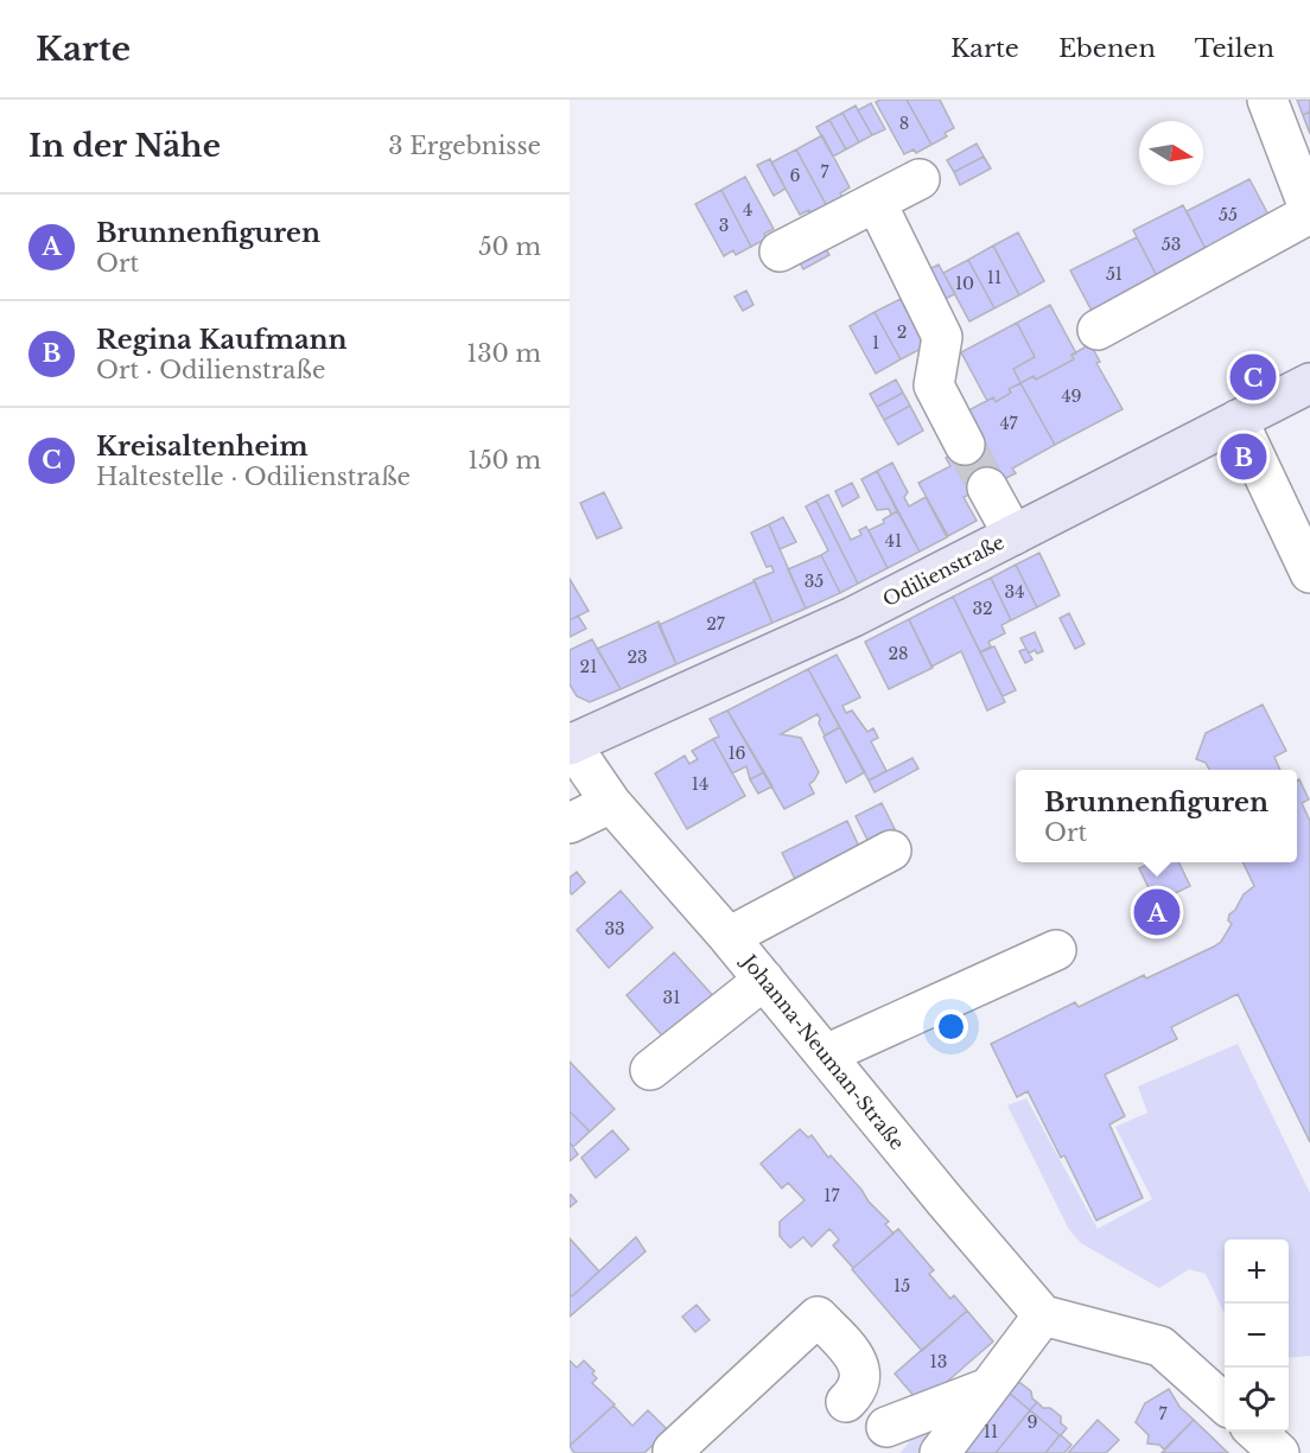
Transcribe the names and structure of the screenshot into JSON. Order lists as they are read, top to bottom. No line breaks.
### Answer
{"streets":{"main road":["Odilienstraße"],"street":["Johanna-Neuman-Straße"]},"crossings":[["Odilienstraße","Johanna-Neuman-Straße"]],"house_numbers":["8","7","6","4","55","3","53","51","11","10","2","1","49","47","41","35","34","32","27","28","23","21","16","14","33","31","17","15","13","7","9","11"],"north":"right","page":{"header":"Karte","nav":["Karte","Ebenen","Teilen"],"heading":["In der Nähe","3 Ergebnisse"],"list":[{"mark":"A","name":"Brunnenfiguren","note":"Ort","value":"50 m"},{"mark":"B","name":"Regina Kaufmann","note":"Ort · Odilienstraße","value":"130 m"},{"mark":"C","name":"Kreisaltenheim","note":"Haltestelle · Odilienstraße","value":"150 m"}],"pins":["C","B","A"],"popup":["Brunnenfiguren","Ort"],"map_buttons":["+","−"]}}
